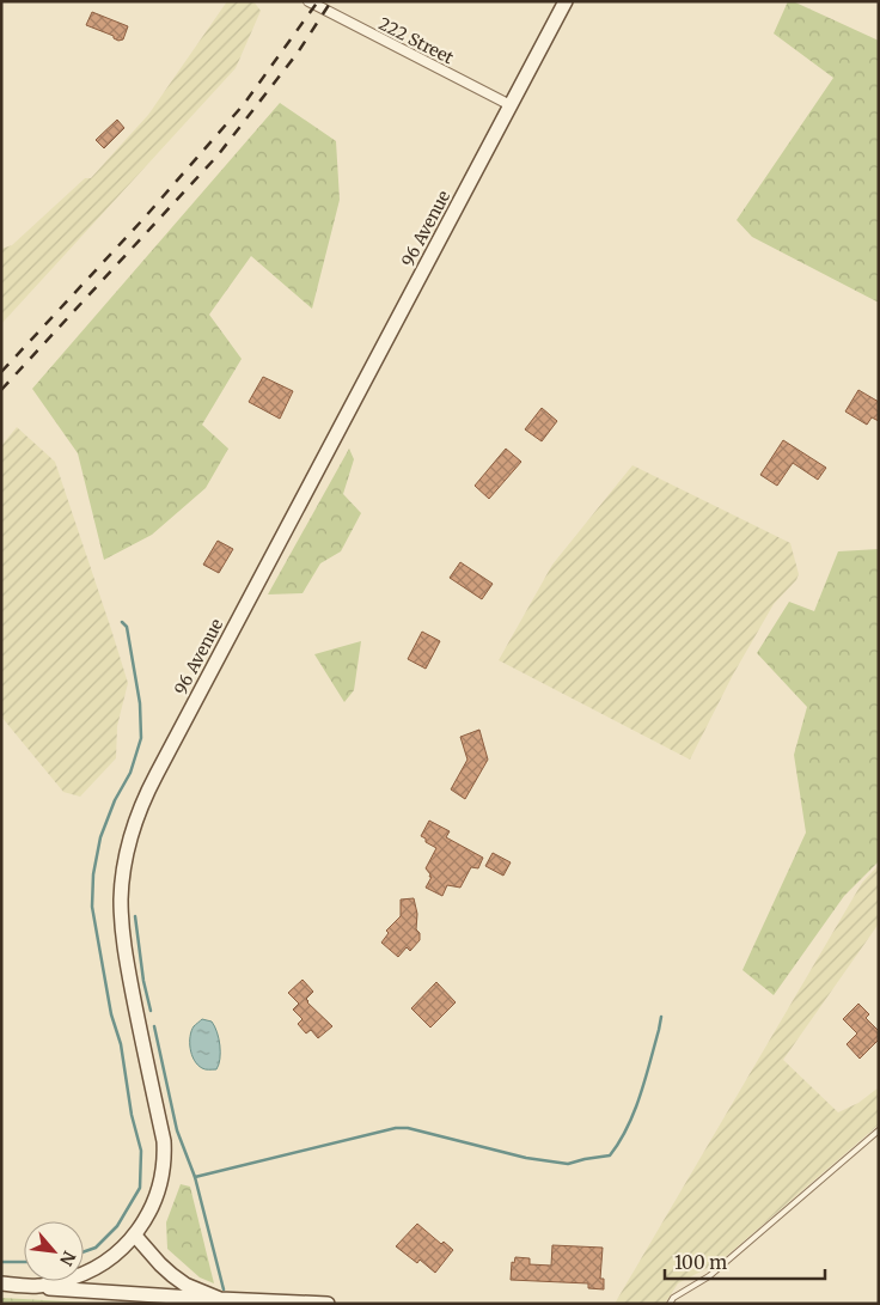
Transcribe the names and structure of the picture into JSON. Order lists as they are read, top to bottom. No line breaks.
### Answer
{"streets":{"main road":["96 Avenue"],"street":["222 Street"]},"crossings":[["222 Street","96 Avenue"]],"scale_bar":"100 m","north":"bottom right"}
